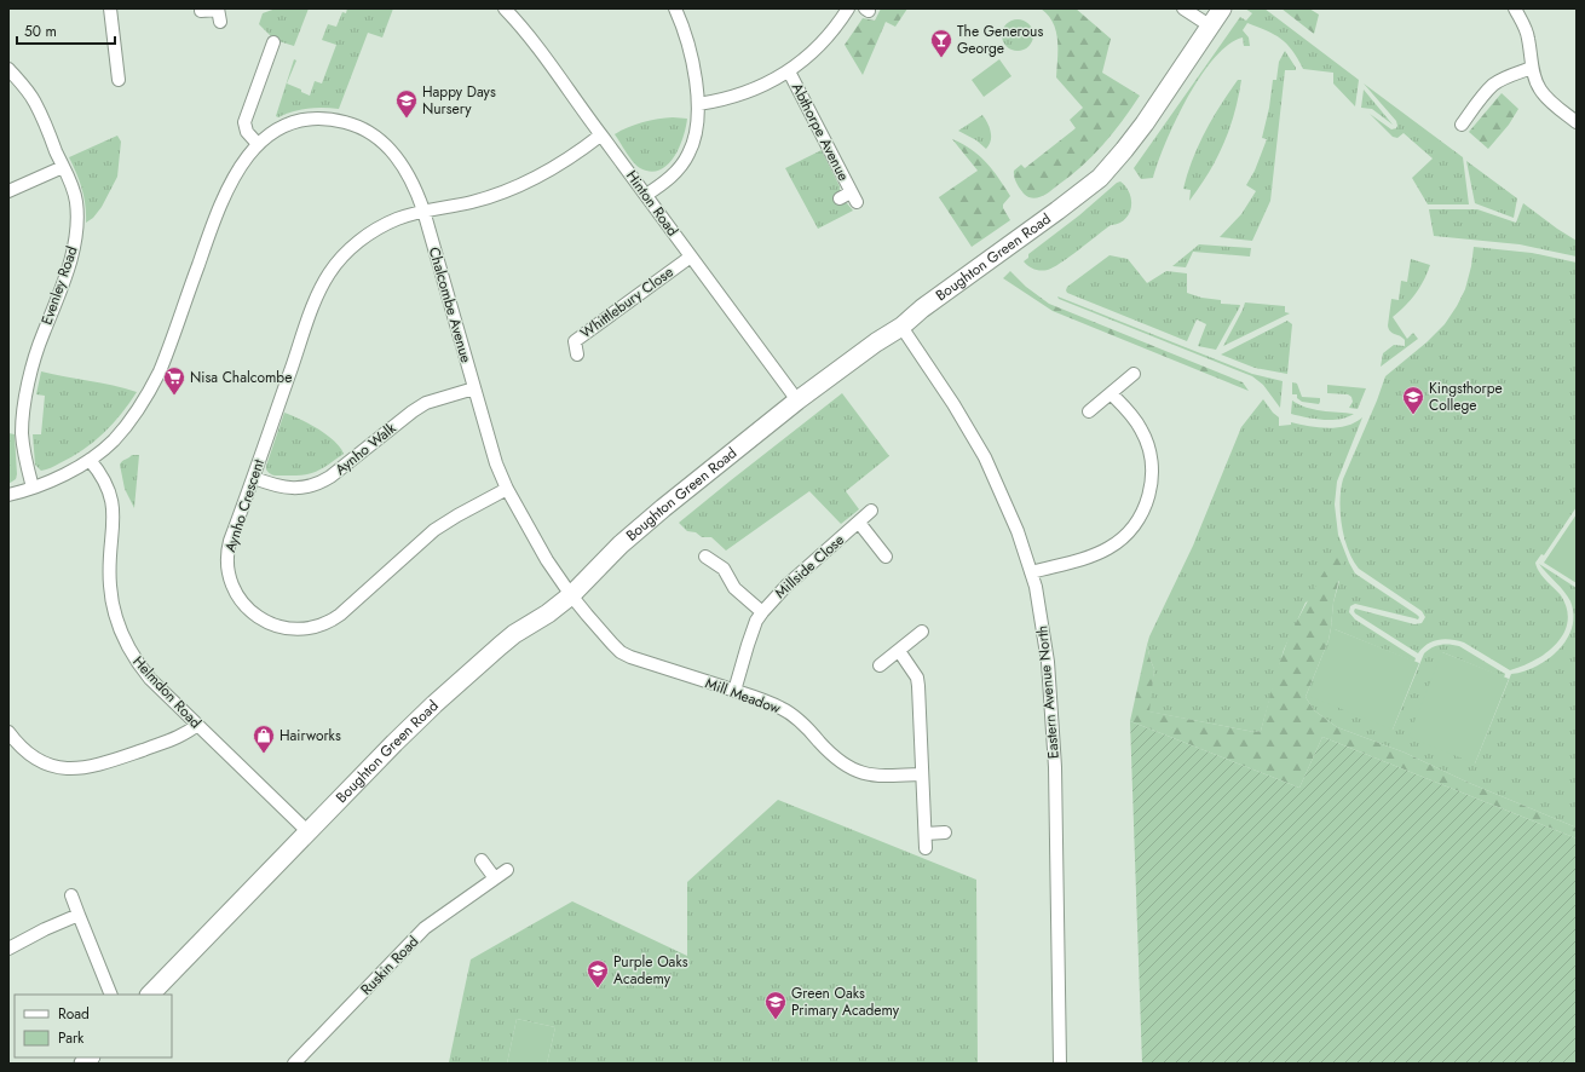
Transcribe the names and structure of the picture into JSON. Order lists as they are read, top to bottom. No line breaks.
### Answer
{"streets":{"street":["Abthorpe Avenue","Hinton Road","Boughton Green Road","Evenley Road","Whittlebury Close","Chalcombe Avenue","Aynho Walk","Aynho Crescent","Millside Close","Helmdon Road","Eastern Avenue North","Mill Meadow","Ruskin Road"]},"crossings":[["Hinton Road","Boughton Green Road"],["Hinton Road","Whittlebury Close"],["Hinton Road","Aynho Crescent"],["Boughton Green Road","Chalcombe Avenue"],["Boughton Green Road","Helmdon Road"],["Boughton Green Road","Eastern Avenue North"],["Boughton Green Road","Mill Meadow"],["Evenley Road","Chalcombe Avenue"],["Chalcombe Avenue","Aynho Walk"],["Chalcombe Avenue","Aynho Crescent"],["Chalcombe Avenue","Helmdon Road"],["Chalcombe Avenue","Mill Meadow"],["Aynho Walk","Aynho Crescent"],["Millside Close","Mill Meadow"]],"places":{"bar":["The Generous George"],"school or university":["Happy Days Nursery","Kingsthorpe College","Purple Oaks Academy","Green Oaks Primary Academy"],"supermarket":["Nisa Chalcombe"],"shop":["Hairworks"]},"legend":["Road","Park"],"scale_bar":"50 m"}
